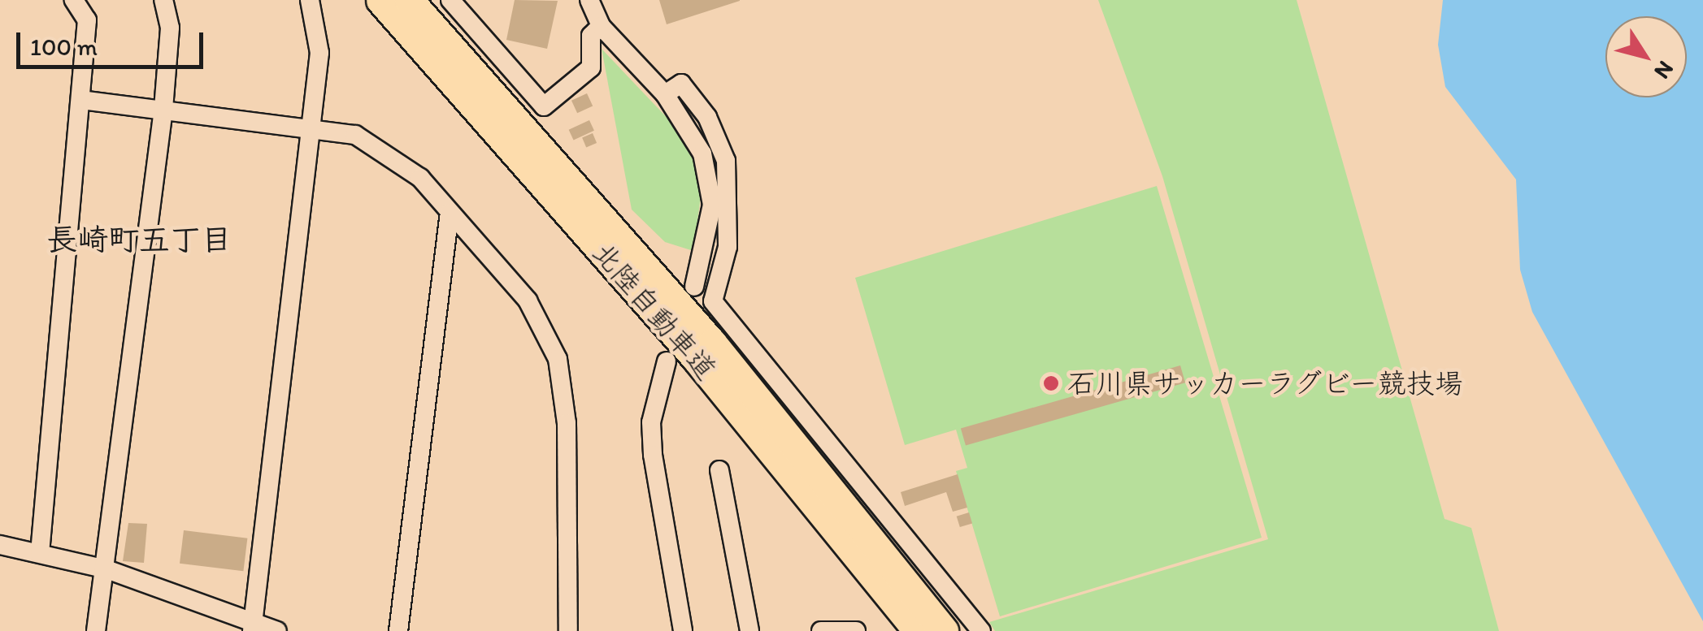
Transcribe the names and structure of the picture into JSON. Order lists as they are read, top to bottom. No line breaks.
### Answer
{"streets":{"highway":["北陸自動車道"]},"districts":["長崎町五丁目"],"places":["石川県サッカーラグビー競技場"],"scale_bar":"100 m","north":"bottom right"}
